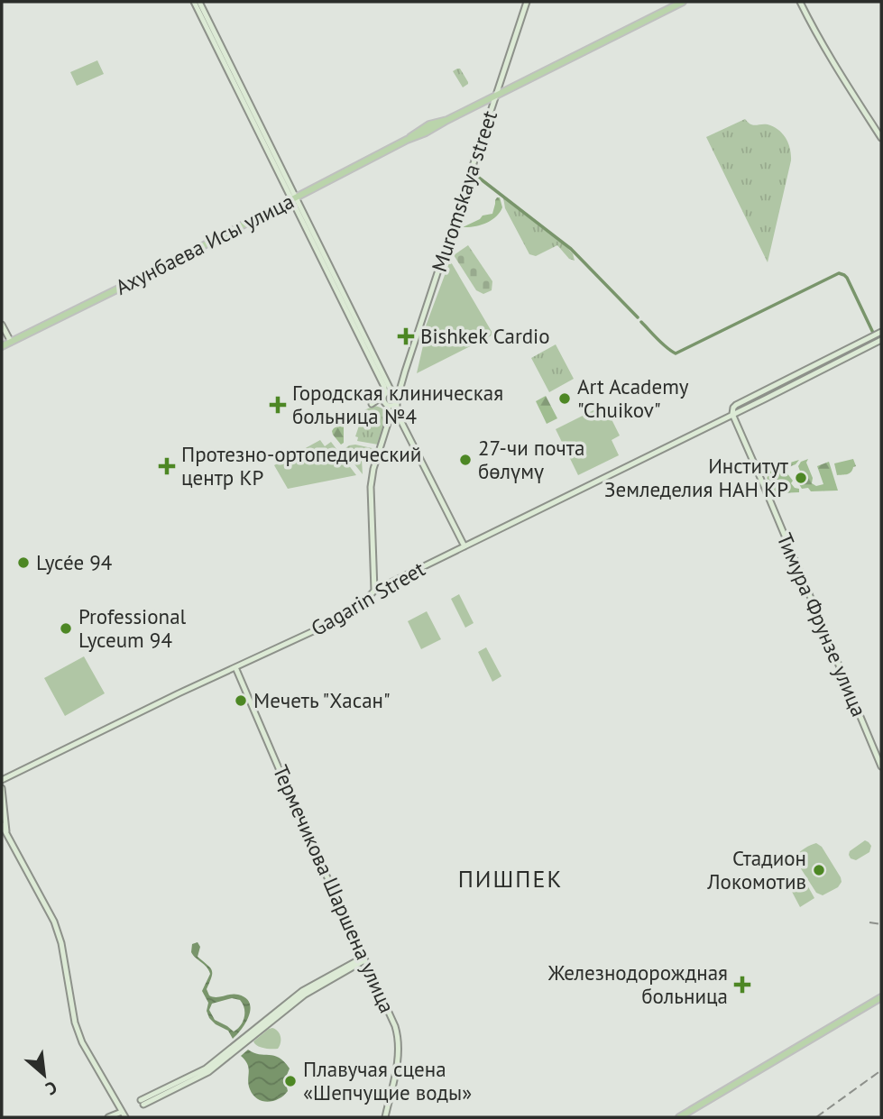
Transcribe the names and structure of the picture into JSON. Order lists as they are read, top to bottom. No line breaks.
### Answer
{"streets":{"main road":["Muromskaya street","Ахунбаева Исы улица","Gagarin Street","Тимура Фрунзе улица","Термечикова Шаршена улица"]},"crossings":[["Muromskaya street","Ахунбаева Исы улица"],["Gagarin Street","Тимура Фрунзе улица"],["Gagarin Street","Термечикова Шаршена улица"]],"districts":["ПИШПЕК"],"places":{"health":["Bishkek Cardio","Городская клиническая больница №4","Протезно-ортопедический центр КР","Железнодорождная больница"],"other":["Art Academy \"Chuikov\"","27-чи почта бөлүмү","Институт Земледелия НАН КР","Lycée 94","Professional Lyceum 94","Мечеть \"Хасан\"","Стадион Локомотив","Плавучая сцена «Шепчущие воды»"]},"north":"bottom right"}
